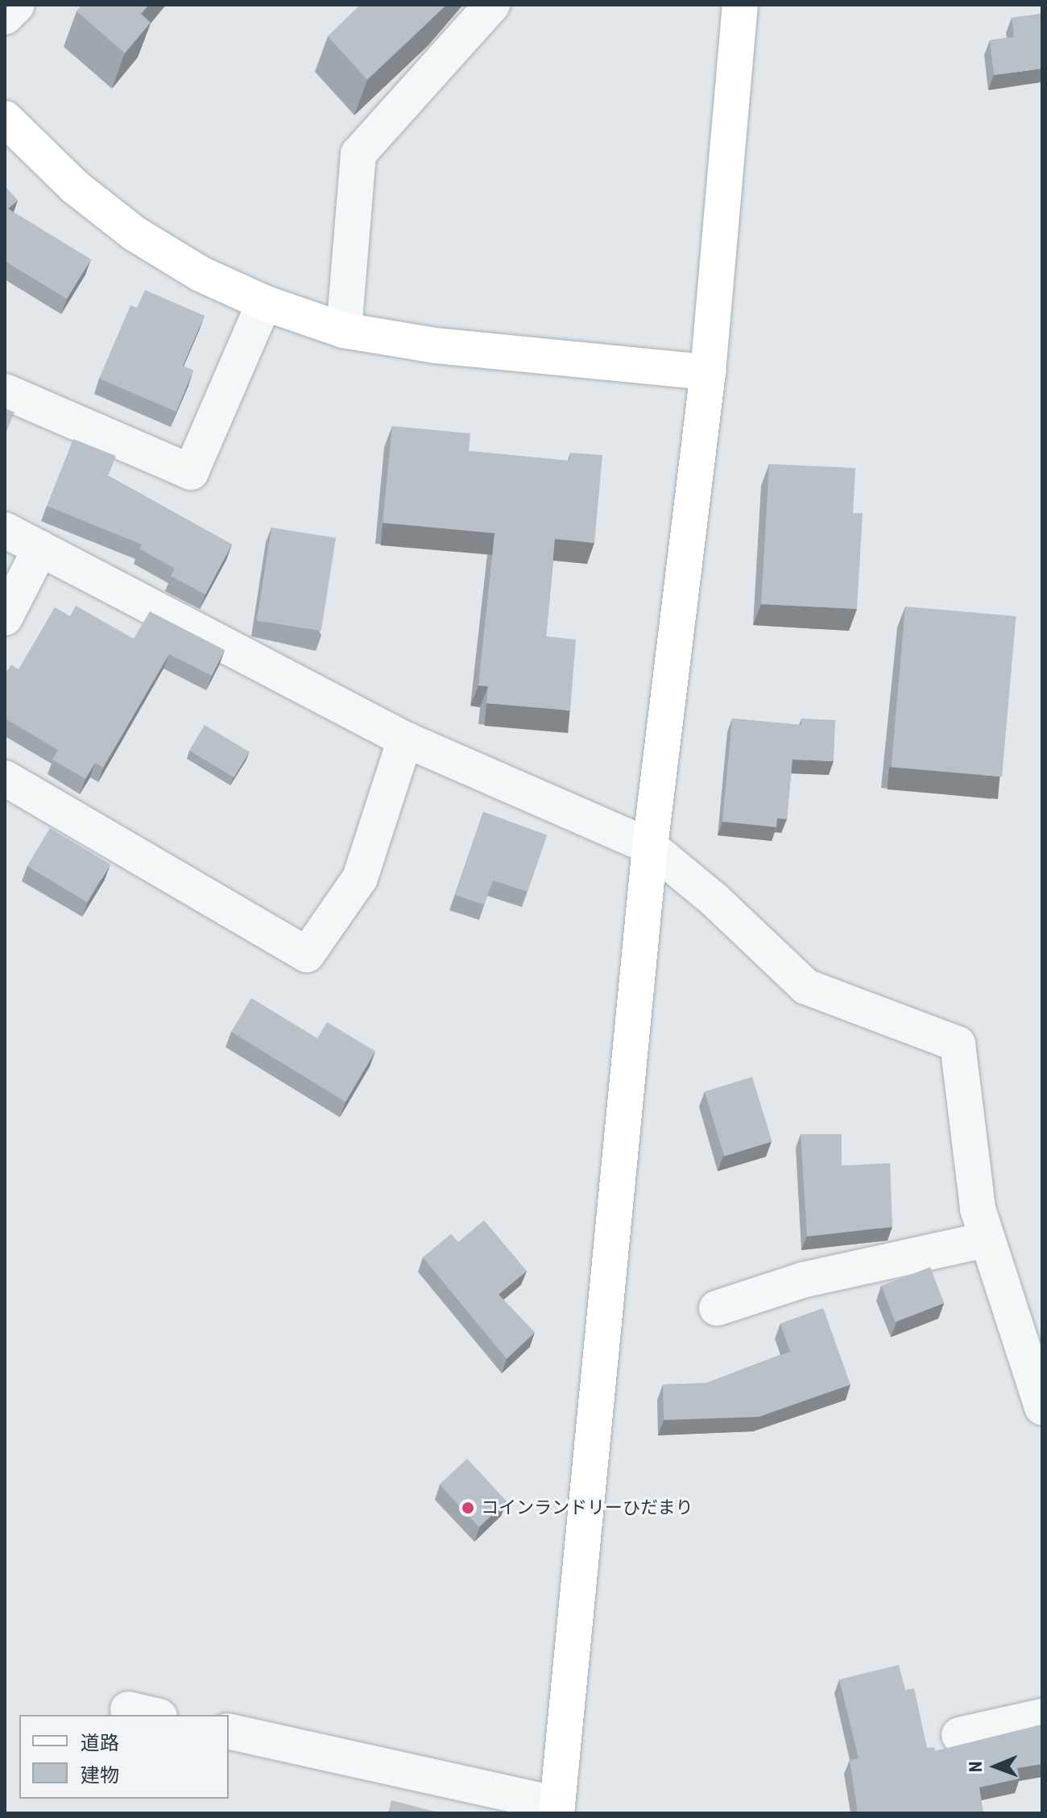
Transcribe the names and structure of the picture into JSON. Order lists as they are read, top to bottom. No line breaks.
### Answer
{"places":["コインランドリーひだまり"],"legend":["道路","建物"],"north":"left"}
